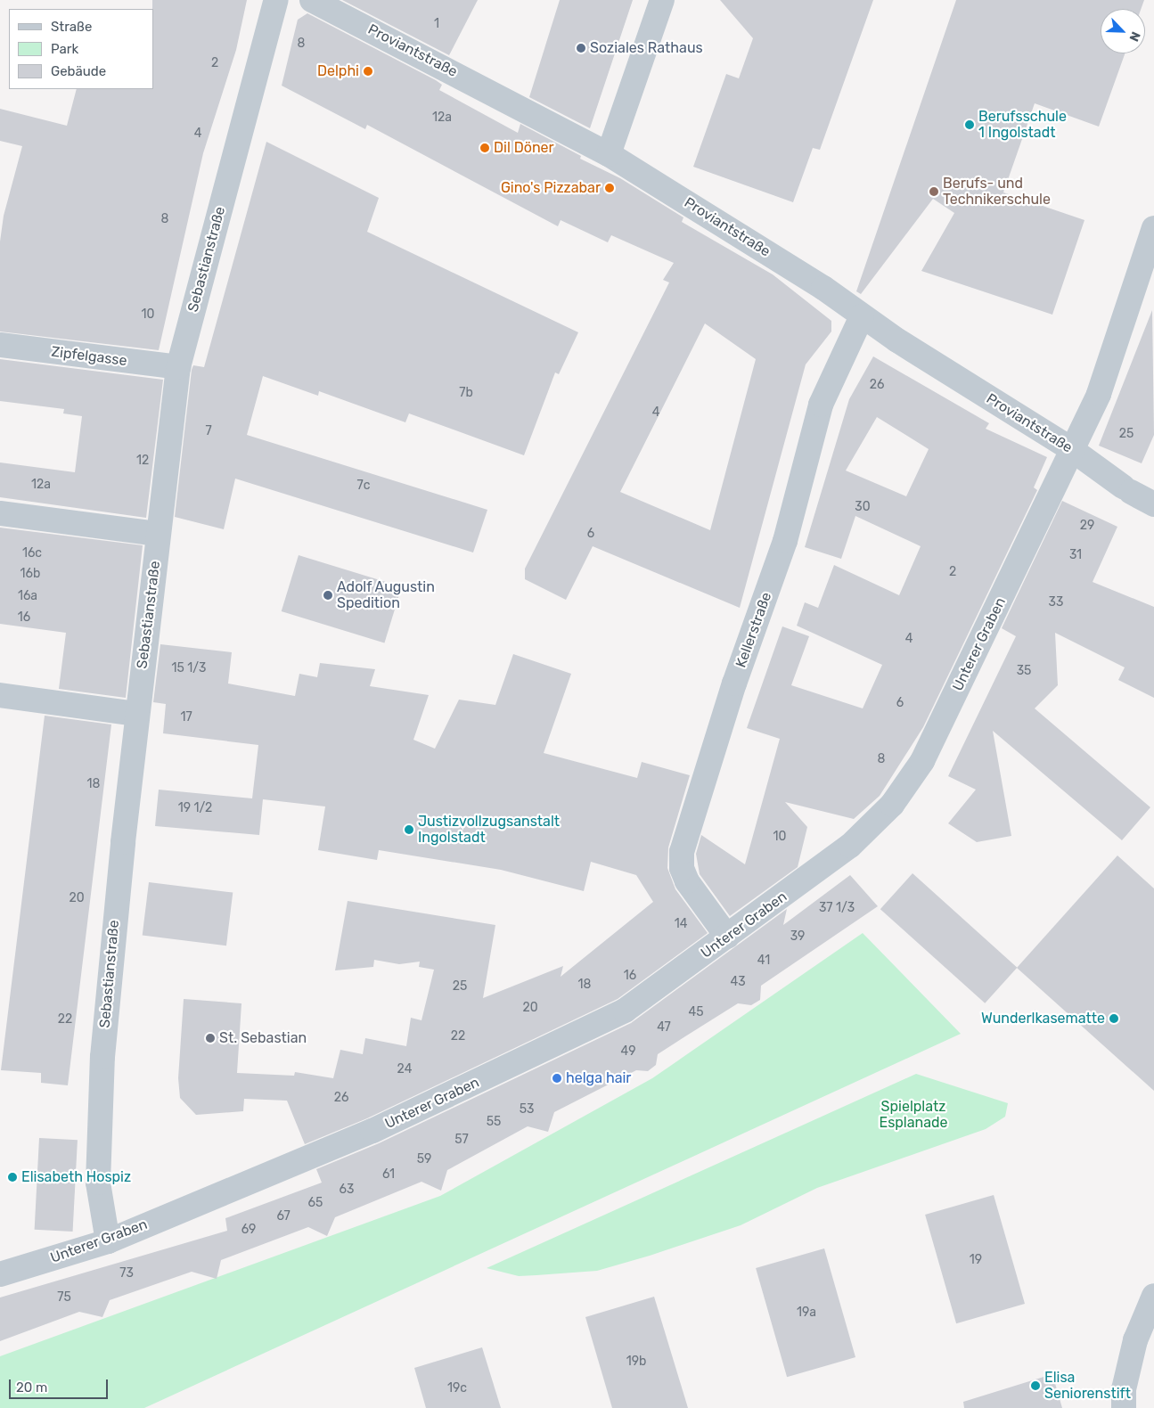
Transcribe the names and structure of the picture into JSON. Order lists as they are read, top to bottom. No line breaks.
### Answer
{"streets":{"street":["Proviantstraße","Sebastianstraße","Zipfelgasse","Kellerstraße","Unterer Graben"]},"crossings":[["Proviantstraße","Kellerstraße"],["Proviantstraße","Unterer Graben"],["Sebastianstraße","Zipfelgasse"],["Sebastianstraße","Unterer Graben"],["Kellerstraße","Unterer Graben"]],"parks":["Spielplatz Esplanade"],"places":["Soziales Rathaus","Delphi","Berufsschule 1 Ingolstadt","Dil Döner","Gino's Pizzabar","Berufs- und Technikerschule","Adolf Augustin Spedition","Justizvollzugsanstalt Ingolstadt","Wunderlkasematte","St. Sebastian","helga hair","Elisabeth Hospiz","Elisa Seniorenstift"],"house_numbers":["1","8","2","12a","4","8","10","26","7b","4","7","25","12","12a","7c","30","29","6","16c","31","2","16b","16a","33","16","4","15 1/3","35","6","17","8","18","19 1/2","10","20","37 1/3","14","39","41","16","43","18","25","20","45","22","47","22","49","24","26","53","55","57","59","61","63","65","67","69","19","73","75","19a","19b","19c"],"legend":["Straße","Park","Gebäude"],"scale_bar":"20 m","north":"bottom right"}
